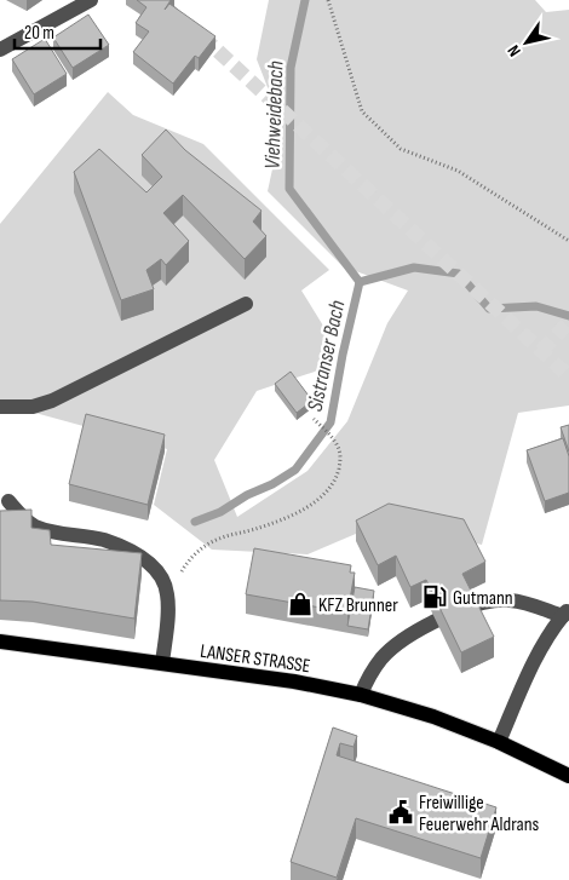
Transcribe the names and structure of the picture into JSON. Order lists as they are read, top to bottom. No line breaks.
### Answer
{"streets":{"main road":["LANSER STRASSE"]},"water":["Viehweidebach","Sistranser Bach"],"places":{"fuel station":["Gutmann"],"shop":["KFZ Brunner"],"public building":["Freiwillige Feuerwehr Aldrans"]},"scale_bar":"20 m","north":"bottom left"}
